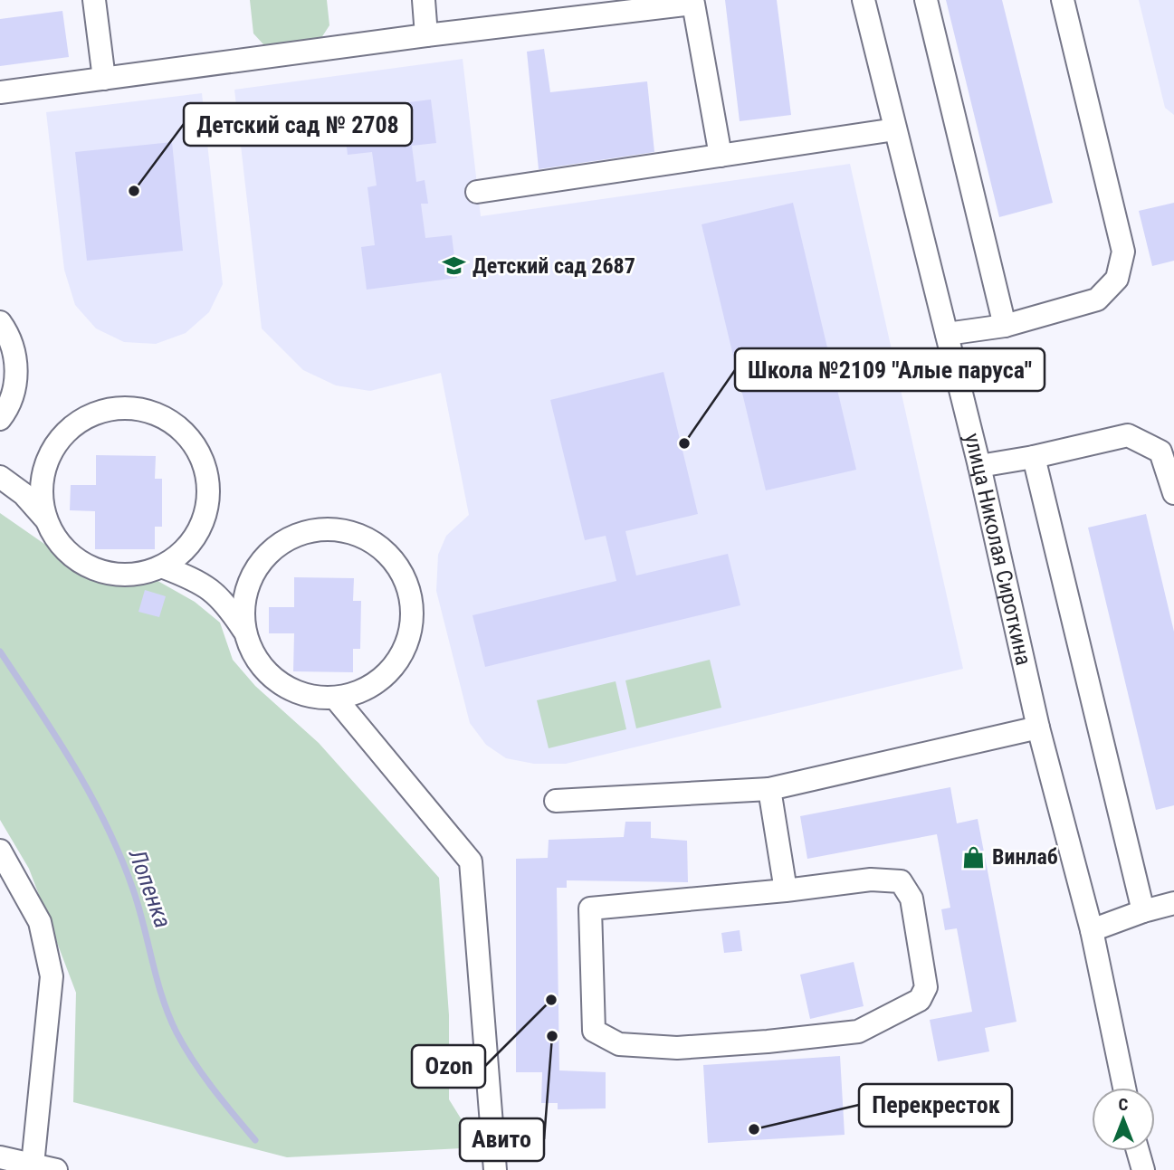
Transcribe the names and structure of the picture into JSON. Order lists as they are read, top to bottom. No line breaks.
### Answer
{"streets":{"street":["улица Николая Сироткина"]},"water":["Лопенка"],"places":{"other":["Детский сад № 2708","Школа №2109 \"Алые паруса\"","Ozon","Авито","Перекресток"],"school or university":["Детский сад 2687"],"shop":["Винлаб"]},"north":"top"}
